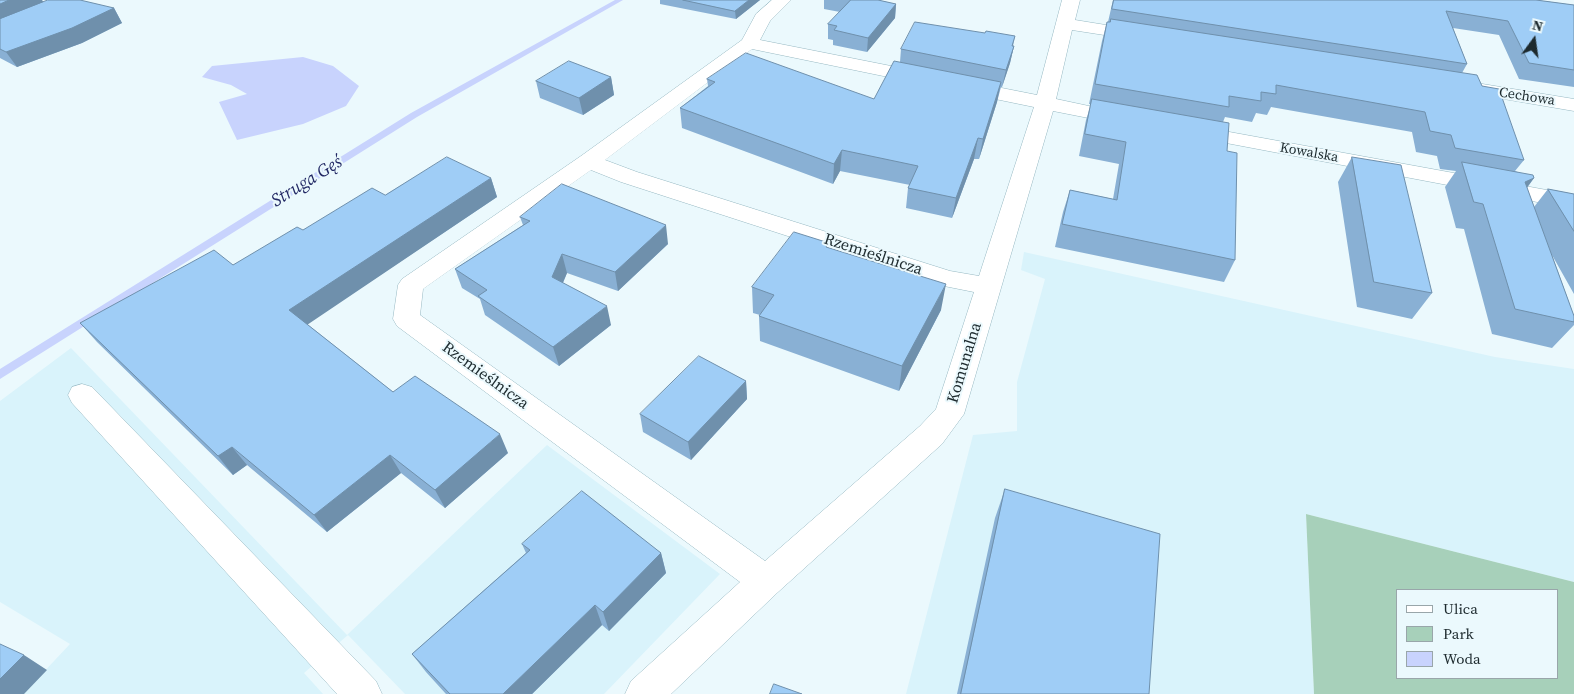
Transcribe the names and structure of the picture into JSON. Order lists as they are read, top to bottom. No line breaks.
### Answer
{"streets":{"street":["Cechowa","Kowalska","Rzemieślnicza","Komunalna"]},"crossings":[["Rzemieślnicza","Komunalna"]],"water":["Struga Gęś"],"legend":["Ulica","Park","Woda"],"north":"top"}
